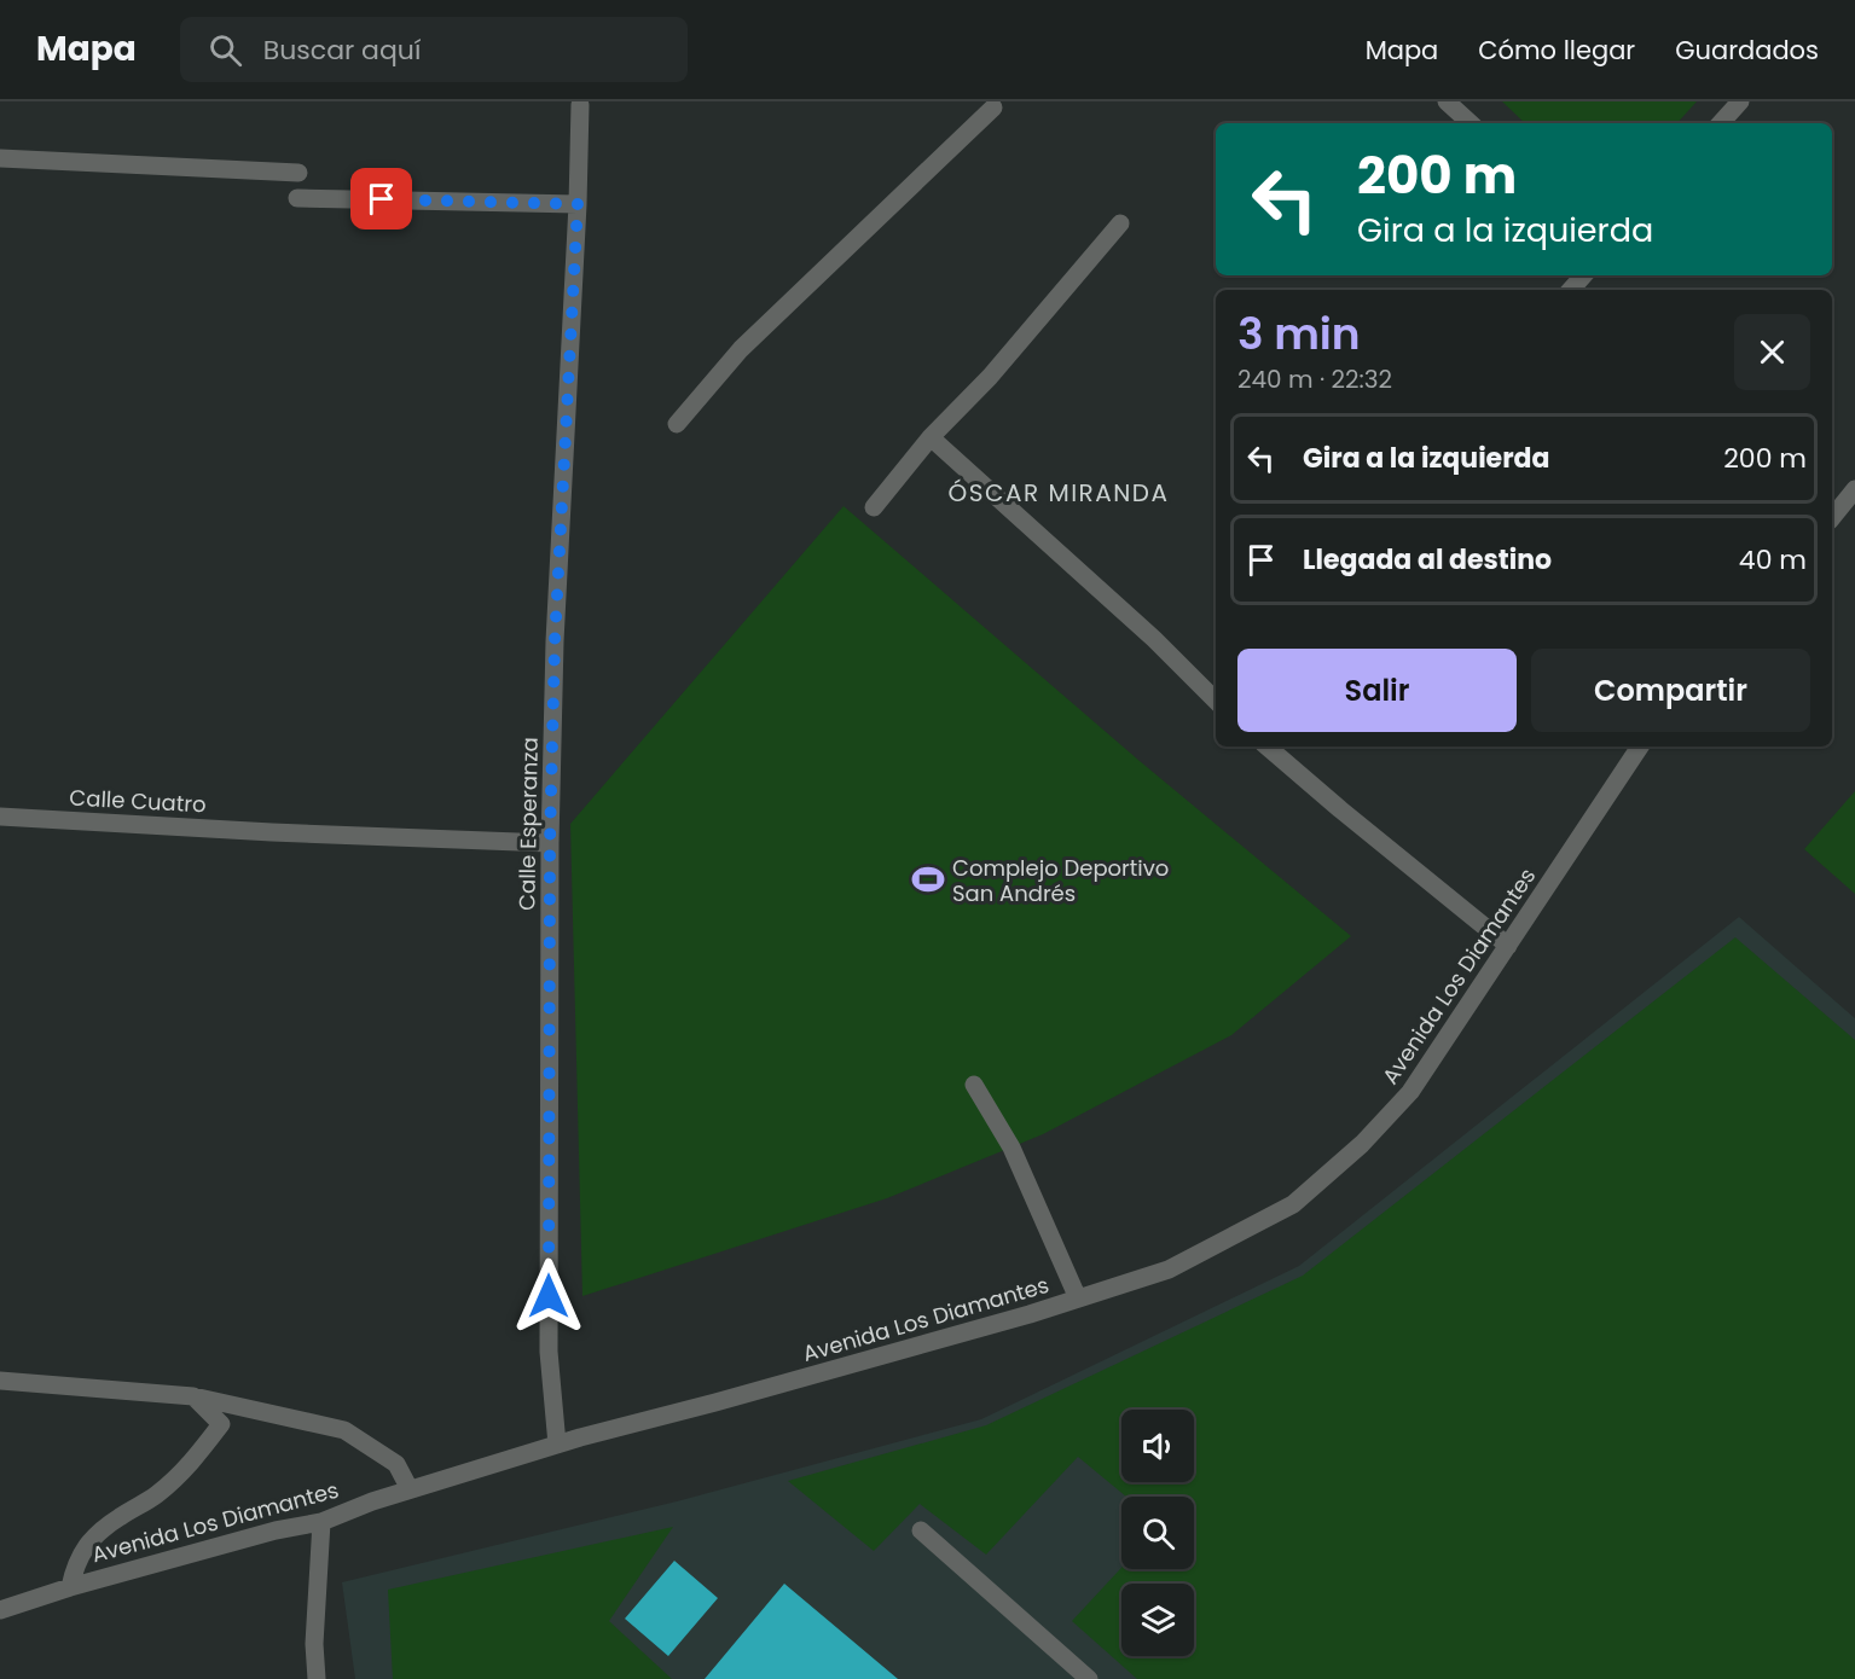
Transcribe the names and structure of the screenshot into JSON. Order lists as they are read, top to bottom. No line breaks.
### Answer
{"streets":{"street":["Calle Cuatro","Calle Esperanza","Avenida Los Diamantes"]},"crossings":[["Calle Cuatro","Calle Esperanza"],["Calle Esperanza","Avenida Los Diamantes"]],"districts":["ÓSCAR MIRANDA"],"places":{"sports":["Complejo Deportivo San Andrés"]},"page":{"header":"Mapa","search":"Buscar aquí","nav":["Mapa","Cómo llegar","Guardados"],"turn":["200 m","Gira a la izquierda"],"heading":["3 min","240 m · 22:32"],"list":[{"name":"Gira a la izquierda","value":"200 m"},{"name":"Llegada al destino","value":"40 m"}],"buttons":["Salir","Compartir"]}}
